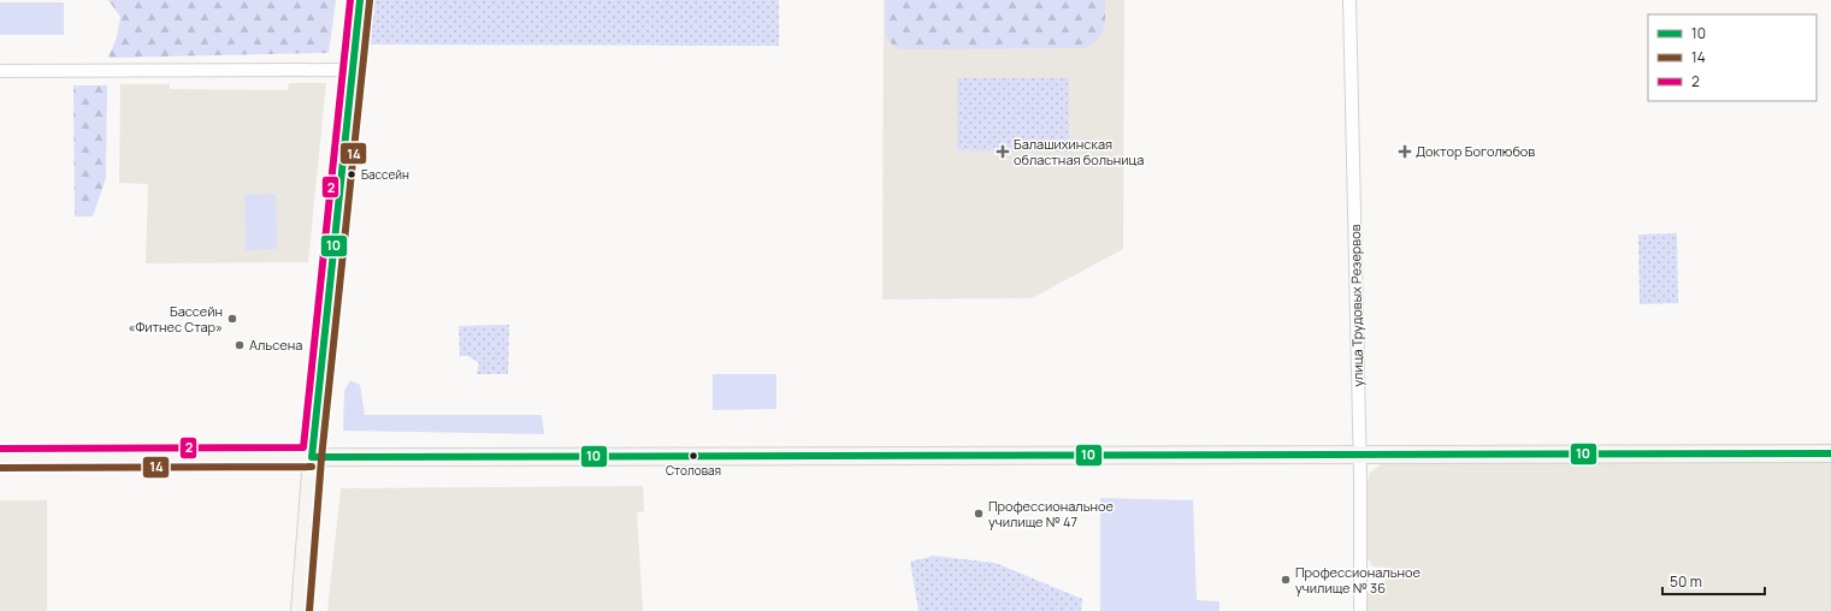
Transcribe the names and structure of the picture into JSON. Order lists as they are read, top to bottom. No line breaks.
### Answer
{"streets":{"street":["улица Трудовых Резервов"]},"places":{"health":["Балашихинская областная больница","Доктор Боголюбов"],"other":["Бассейн","Бассейн «Фитнес Стар»","Альсена","Столовая","Профессиональное училище № 47","Профессиональное училище № 36"]},"lines":["transit line 10","transit line 2","transit line 14"],"legend":["10","14","2"],"scale_bar":"50 m"}
